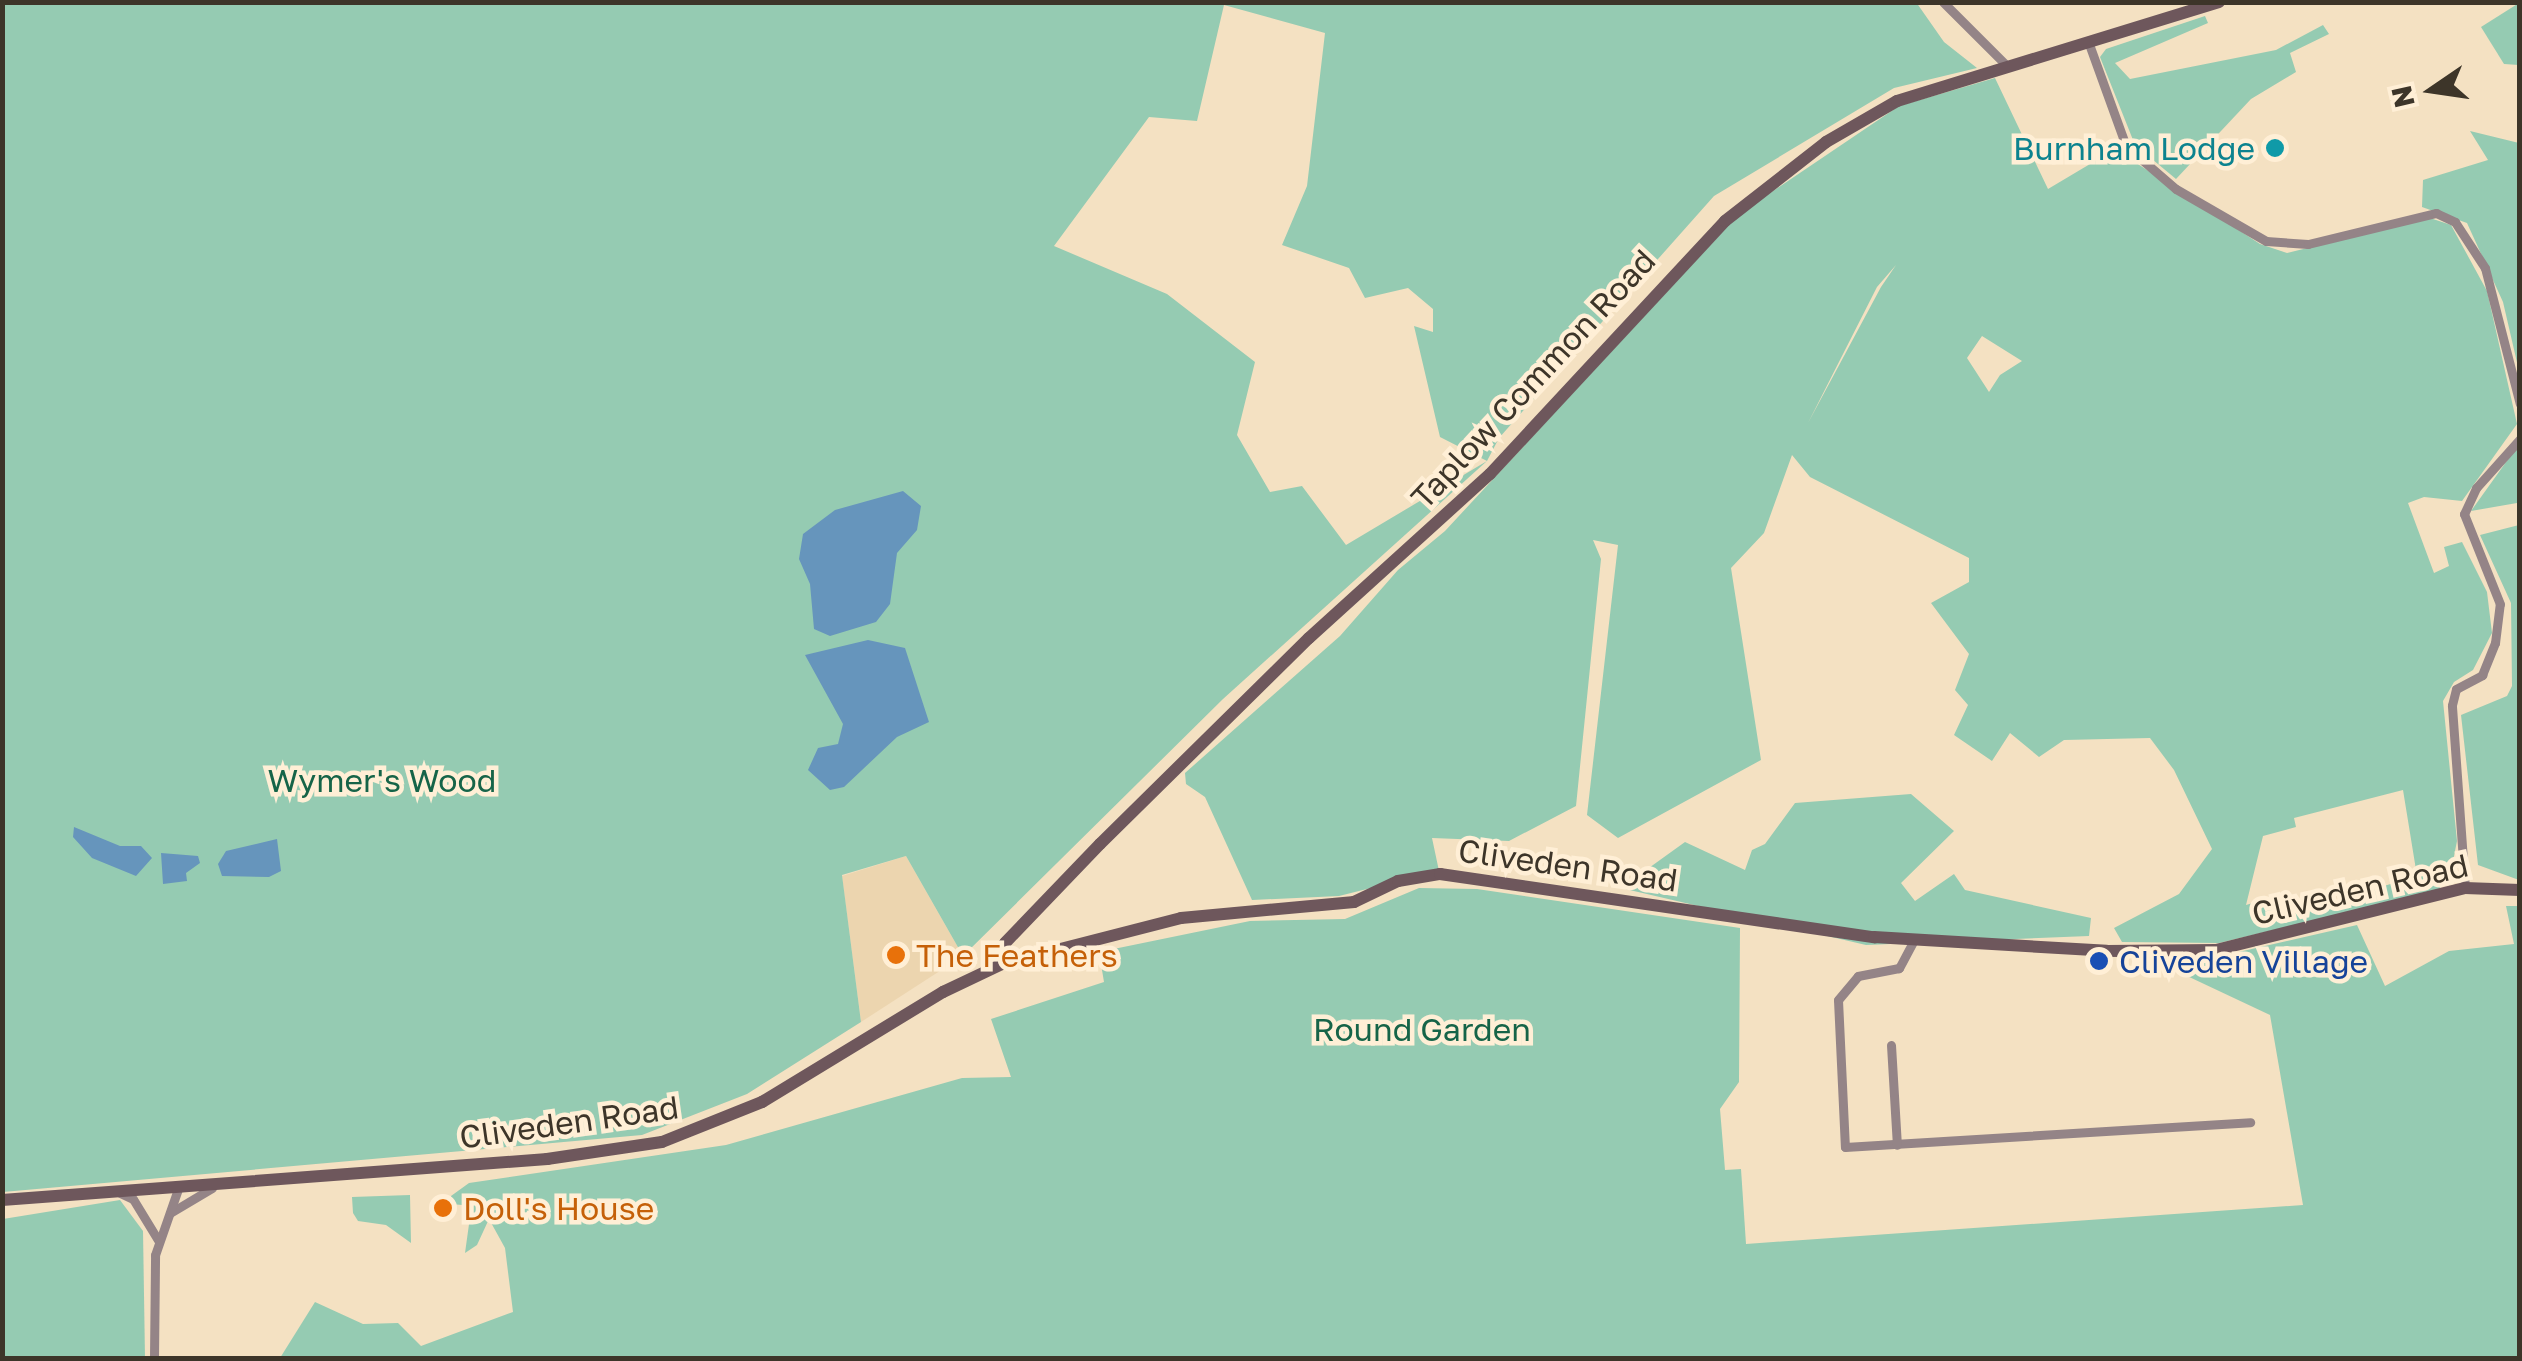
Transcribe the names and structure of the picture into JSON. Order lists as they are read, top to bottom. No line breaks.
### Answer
{"streets":{"street":["Taplow Common Road","Cliveden Road"]},"crossings":[["Taplow Common Road","Cliveden Road"]],"parks":["Wymer's Wood","Round Garden"],"places":["Burnham Lodge","The Feathers","Cliveden Village","Doll's House"],"north":"left"}
